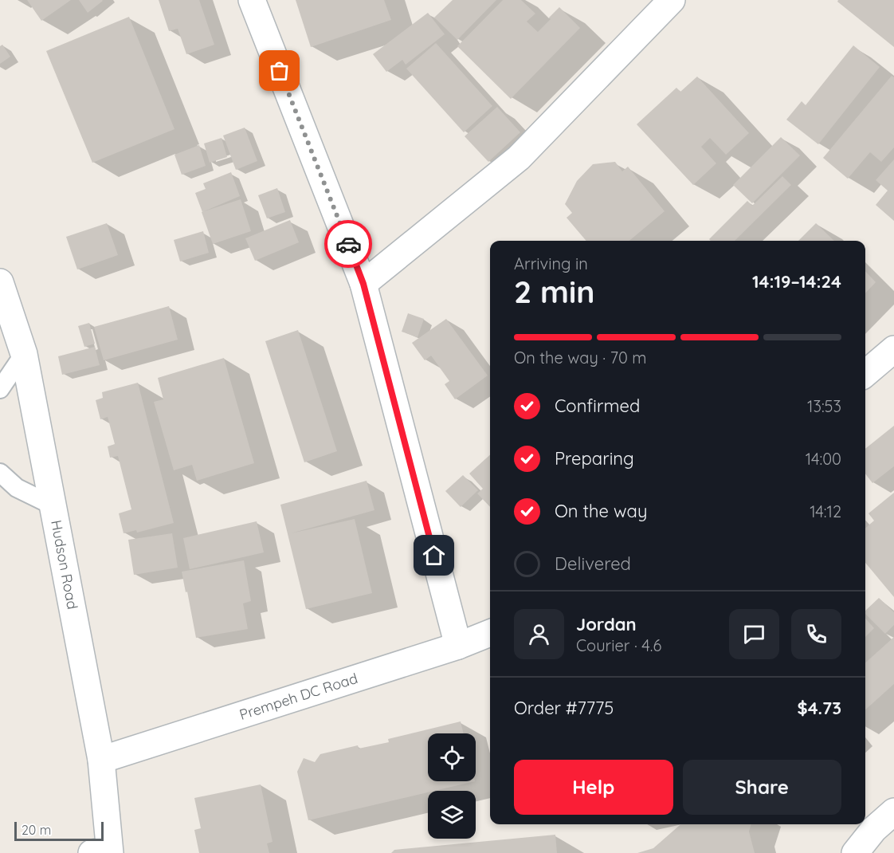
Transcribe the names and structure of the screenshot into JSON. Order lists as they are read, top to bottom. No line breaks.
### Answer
{"streets":{"street":["Hudson Road","Prempeh DC Road"]},"crossings":[["Hudson Road","Prempeh DC Road"]],"scale_bar":"20 m","page":{"heading":["2 min","Arriving in","14:19–14:24"],"panel":["Jordan","Courier · 4.6","Order #7775","$4.73"],"bar":"On the way · 70 m","list":[["Confirmed","13:53"],["Preparing","14:00"],["On the way","14:12"],"Delivered"],"buttons":["Help","Share"],"scale":"20 m"}}
